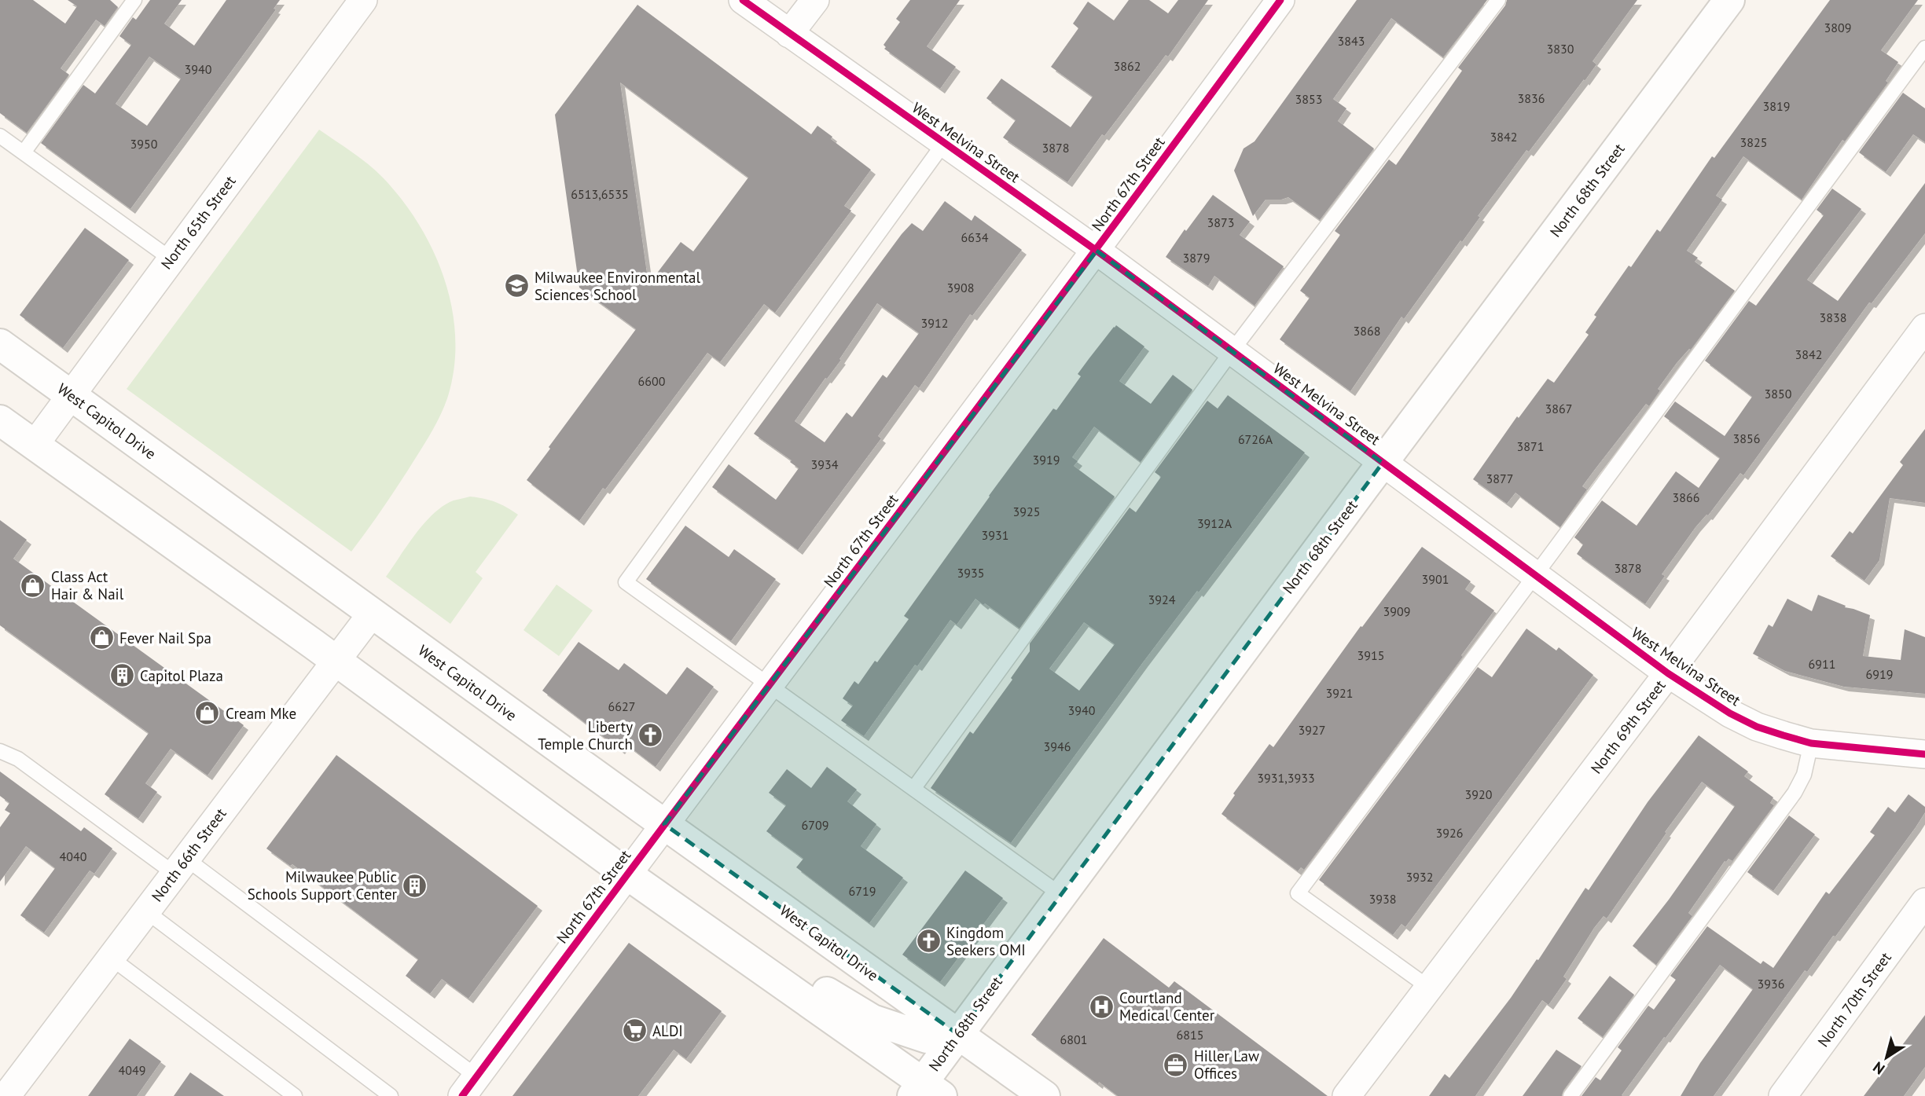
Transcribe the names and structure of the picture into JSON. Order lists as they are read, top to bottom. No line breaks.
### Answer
{"streets":{"main road":["North 68th Street","West Capitol Drive"],"street":["West Melvina Street","North 67th Street","North 65th Street","North 69th Street","North 66th Street","North 70th Street"]},"crossings":[["West Melvina Street","North 67th Street"],["West Melvina Street","North 68th Street"],["West Melvina Street","North 69th Street"],["North 67th Street","West Capitol Drive"],["North 68th Street","West Capitol Drive"],["North 65th Street","West Capitol Drive"],["West Capitol Drive","North 66th Street"]],"places":{"school or university":["Milwaukee Environmental Sciences School"],"shop":["Class Act Hair & Nail","Fever Nail Spa","Cream Mke"],"building":["Capitol Plaza","Milwaukee Public Schools Support Center"],"church":["Liberty Temple Church","Kingdom Seekers OMI"],"hospital":["Courtland Medical Center"],"supermarket":["ALDI"],"office":["Hiller Law Offices"]},"house_numbers":["3809","3843","3830","3862","3940","3836","3853","3819","3842","3825","3950","3878","6513,6535","3873","6634","3879","3908","3838","3912","3868","3842","6600","3850","3867","3856","6726A","3871","3919","3934","3877","3866","3925","3912A","3931","3878","3935","3901","3924","3909","3915","6911","6919","3921","6627","3940","3927","3946","3931,3933","3920","6709","3926","4040","3932","6719","3938","3936","6815","6801","4049"],"north":"bottom left"}
